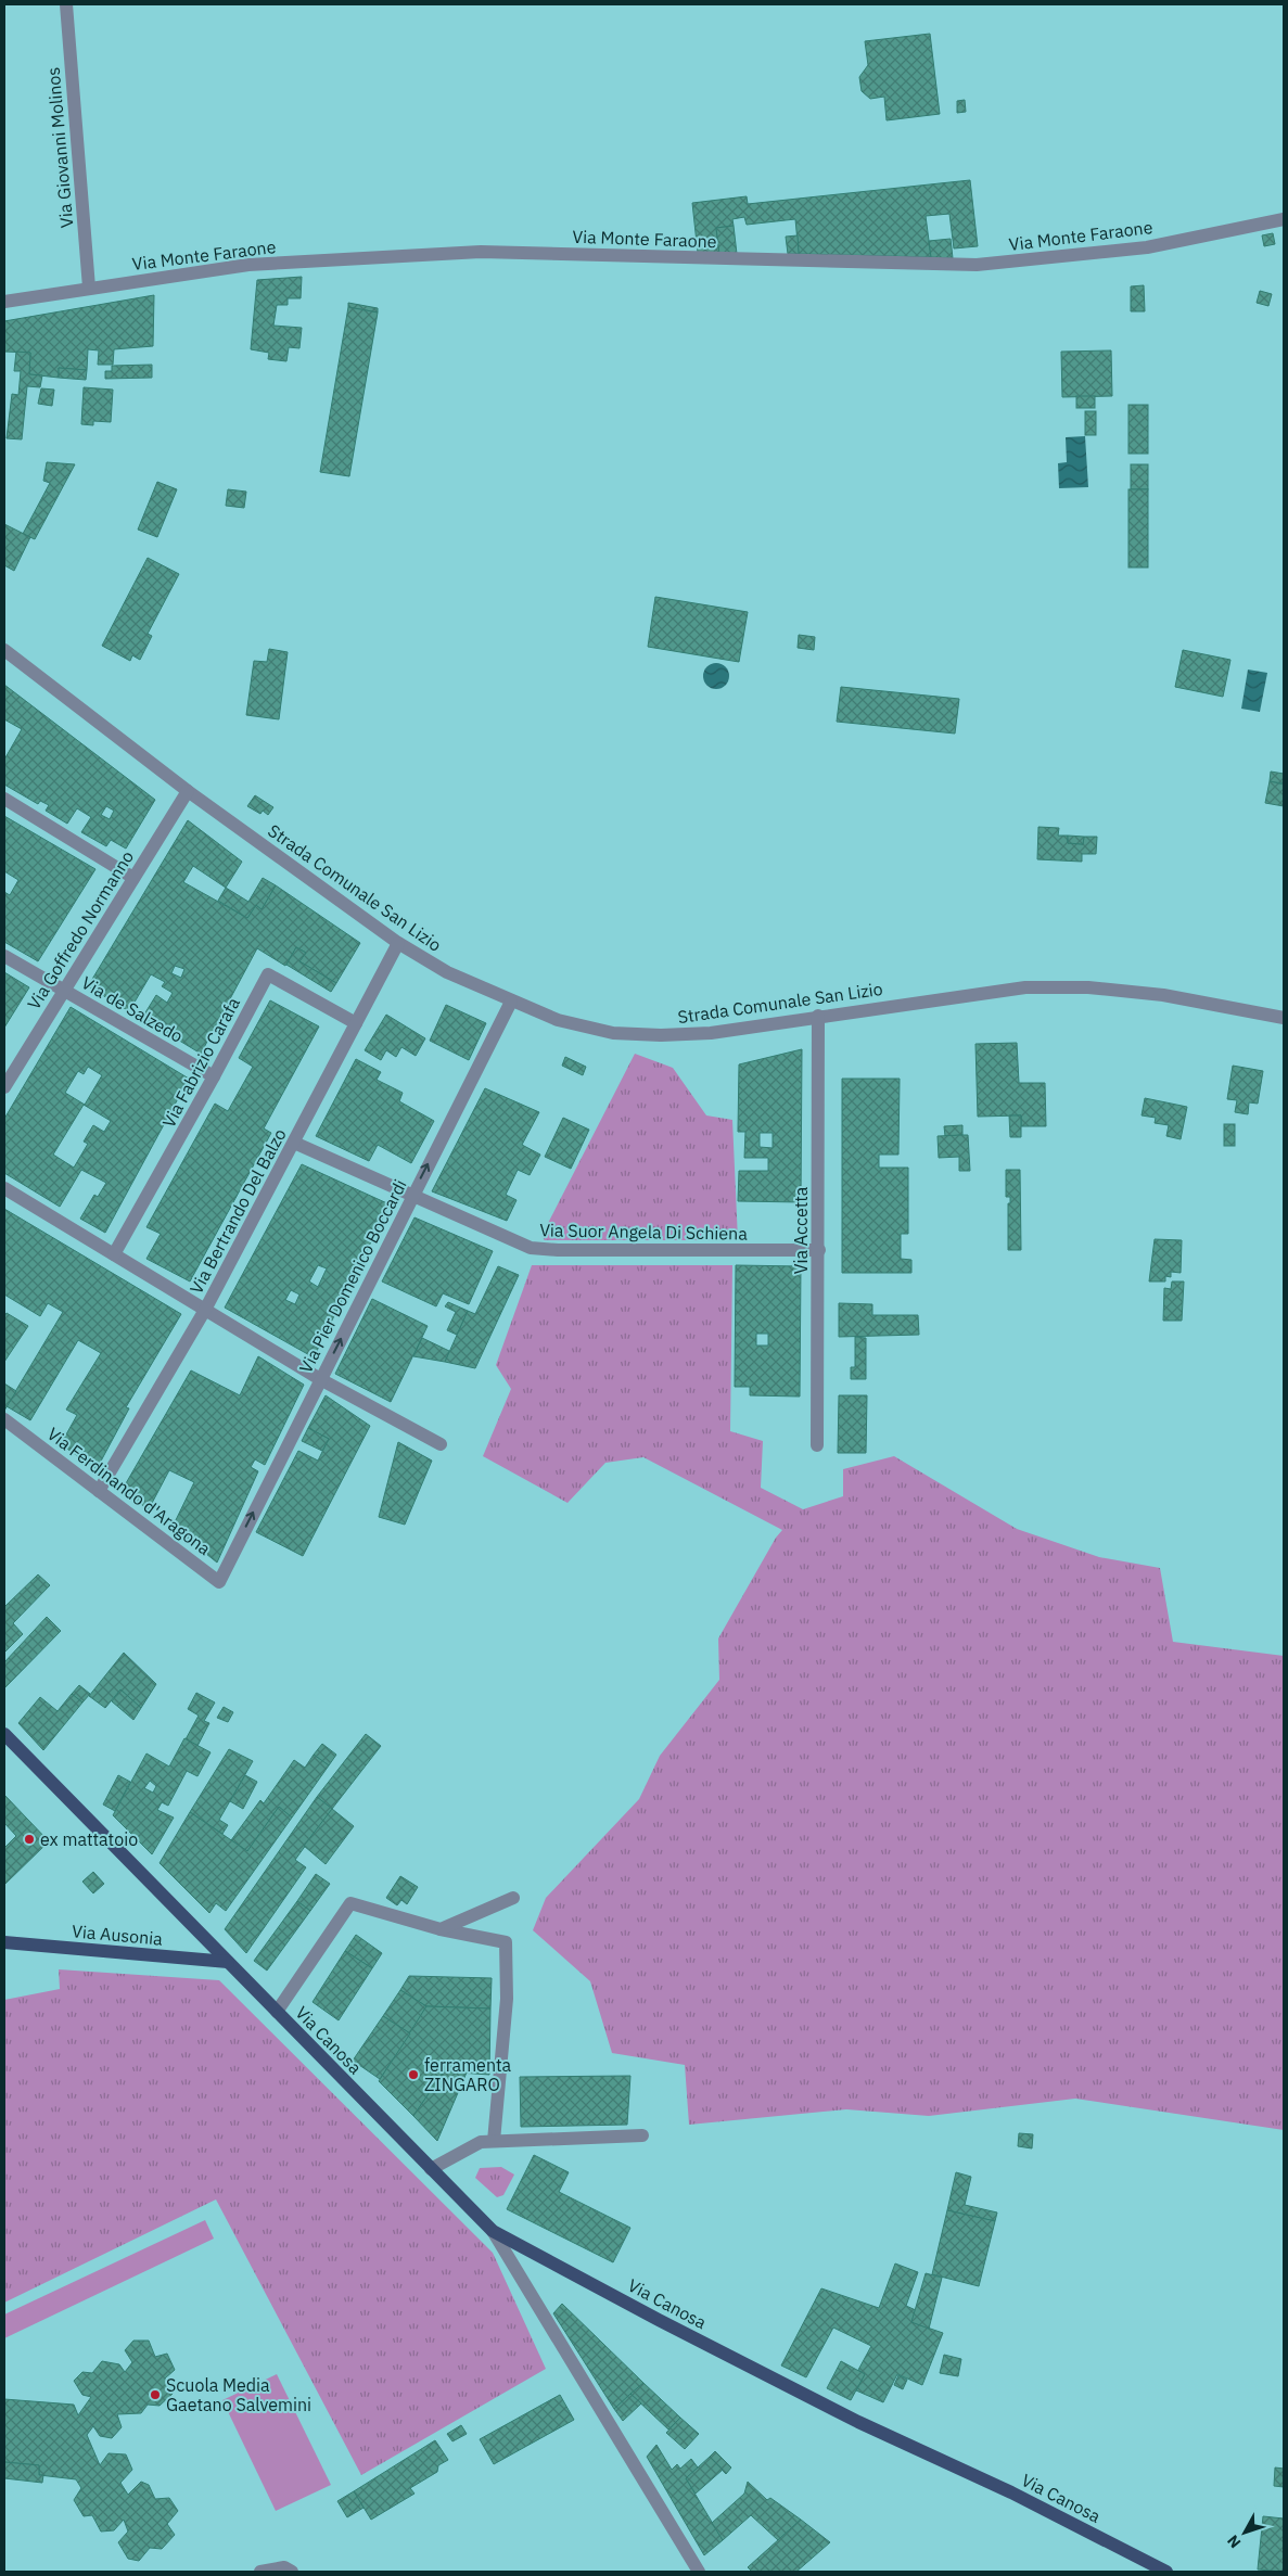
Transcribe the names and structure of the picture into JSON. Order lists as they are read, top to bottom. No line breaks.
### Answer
{"streets":{"main road":["Via Ausonia","Via Canosa"],"street":["Via Giovanni Molinos","Via Monte Faraone","Strada Comunale San Lizio","Via Goffredo Normanno","Via de Salzedo","Via Fabrizio Carafa","Via Bertrando Del Balzo","Via Accetta","Via Suor Angela Di Schiena","Via Pier Domenico Boccardi","Via Ferdinando d'Aragona"]},"crossings":[["Via Giovanni Molinos","Via Monte Faraone"],["Strada Comunale San Lizio","Via Goffredo Normanno"],["Strada Comunale San Lizio","Via Bertrando Del Balzo"],["Strada Comunale San Lizio","Via Accetta"],["Strada Comunale San Lizio","Via Pier Domenico Boccardi"],["Via Goffredo Normanno","Via de Salzedo"],["Via de Salzedo","Via Fabrizio Carafa"],["Via Fabrizio Carafa","Via Bertrando Del Balzo"],["Via Bertrando Del Balzo","Via Suor Angela Di Schiena"],["Via Bertrando Del Balzo","Via Ferdinando d'Aragona"],["Via Accetta","Via Suor Angela Di Schiena"],["Via Suor Angela Di Schiena","Via Pier Domenico Boccardi"],["Via Pier Domenico Boccardi","Via Ferdinando d'Aragona"],["Via Ausonia","Via Canosa"]],"one_way":["Via Pier Domenico Boccardi"],"places":["ex mattatoio","ferramenta ZINGARO","Scuola Media Gaetano Salvemini"],"north":"bottom left"}
